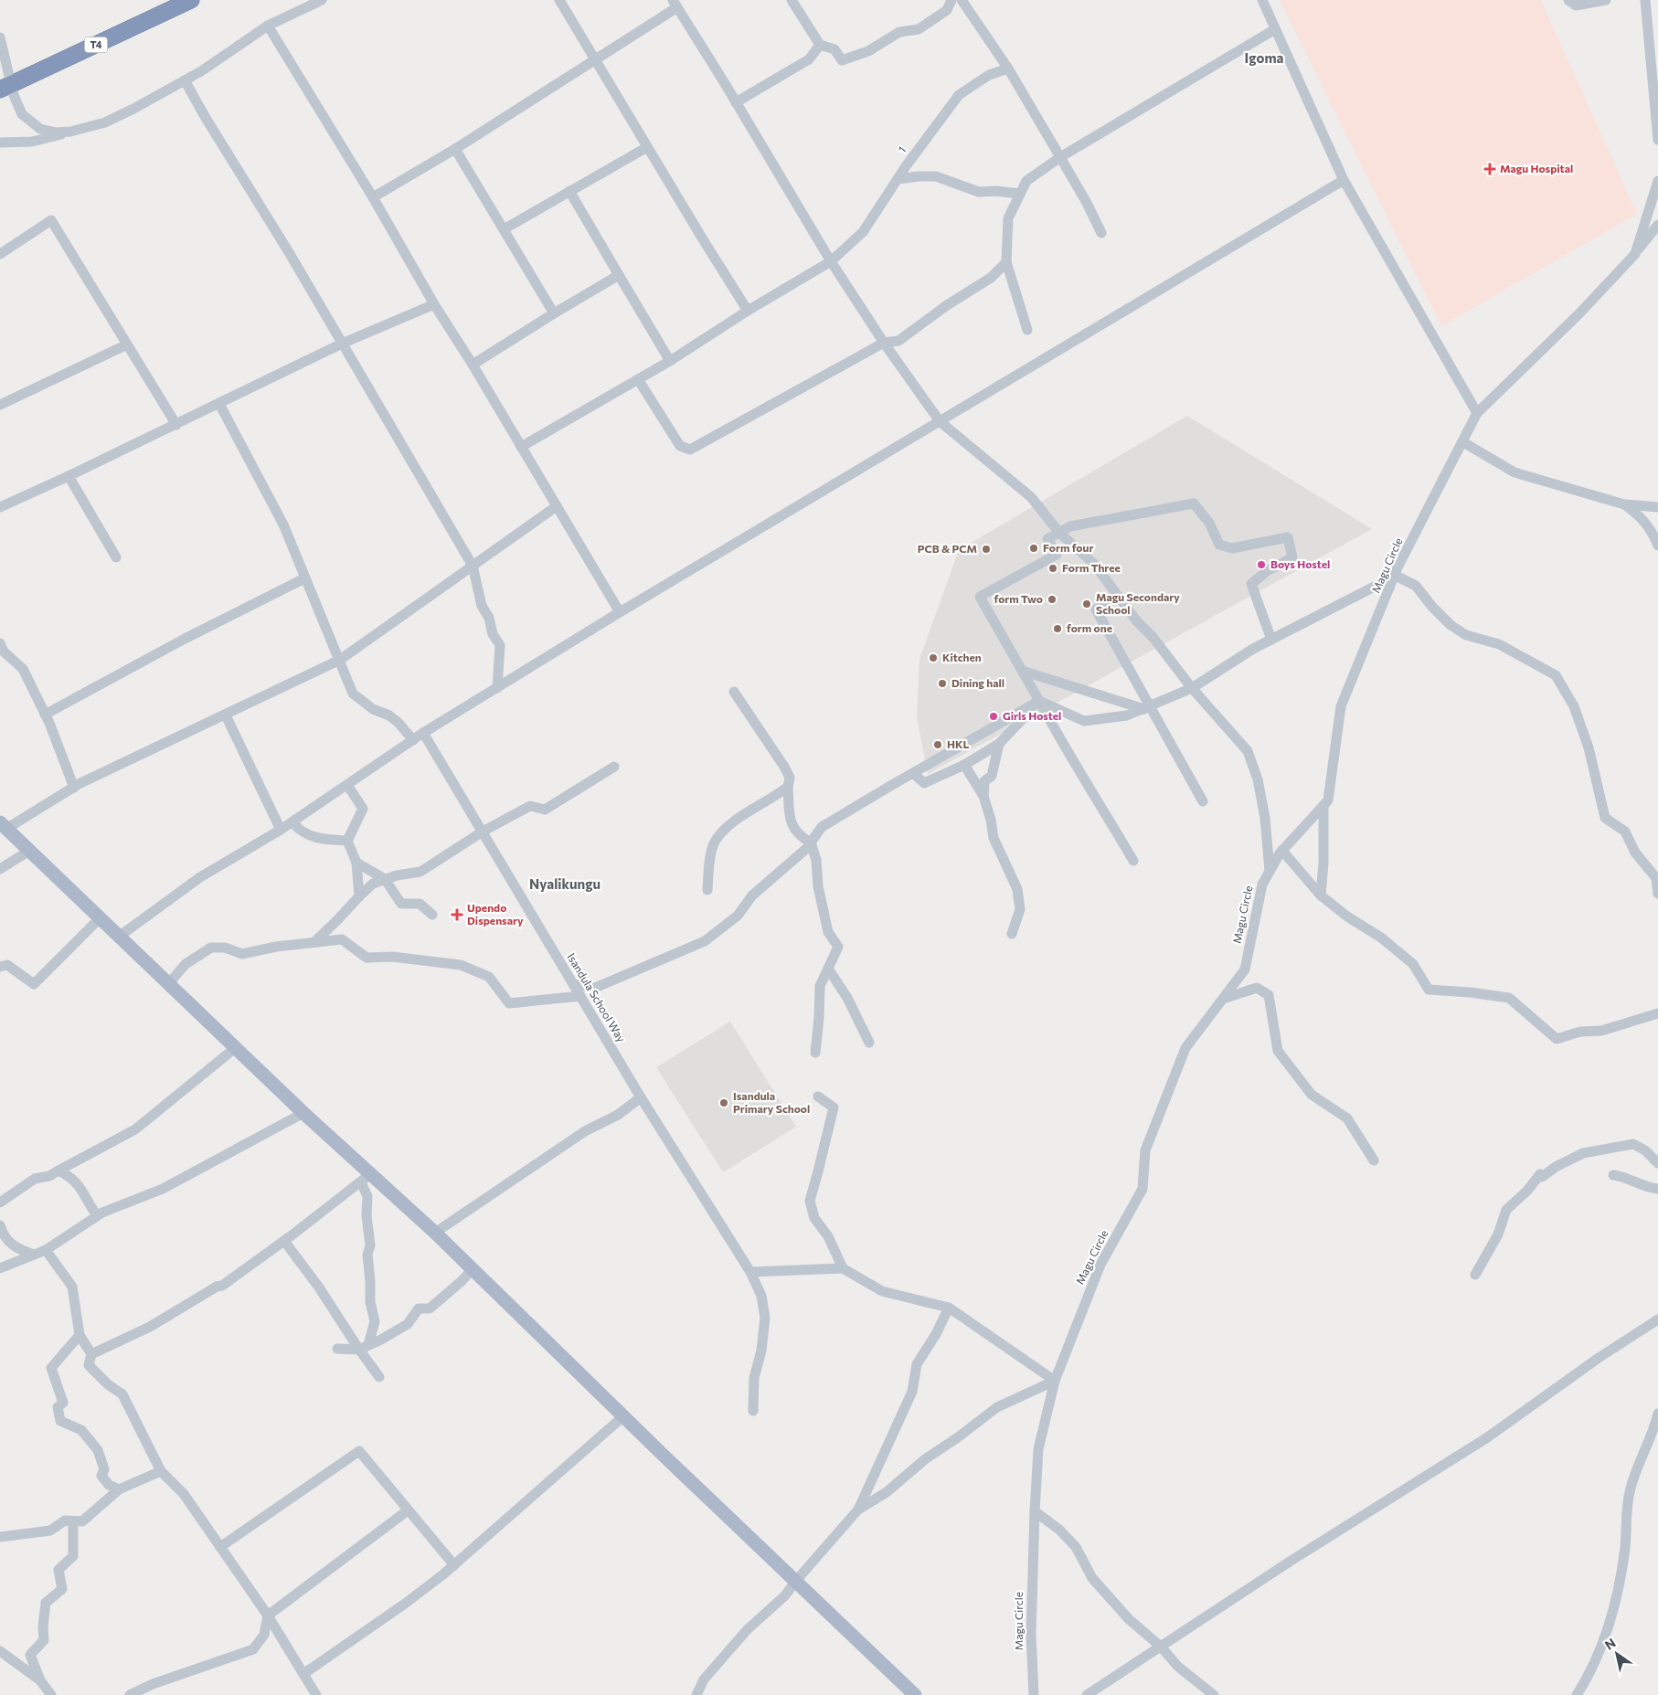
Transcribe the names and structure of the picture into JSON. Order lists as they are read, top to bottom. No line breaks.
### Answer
{"streets":{"highway":["T4"],"street":["1","Magu Circle","Isandula School Way"]},"districts":["Igoma","Nyalikungu"],"places":{"health":["Magu Hospital","Upendo Dispensary"],"other":["Form four","PCB & PCM","Boys Hostel","Form Three","form Two","Magu Secondary School","form one","Kitchen","Dining hall","Girls Hostel","HKL","Isandula Primary School"]},"north":"top left"}
